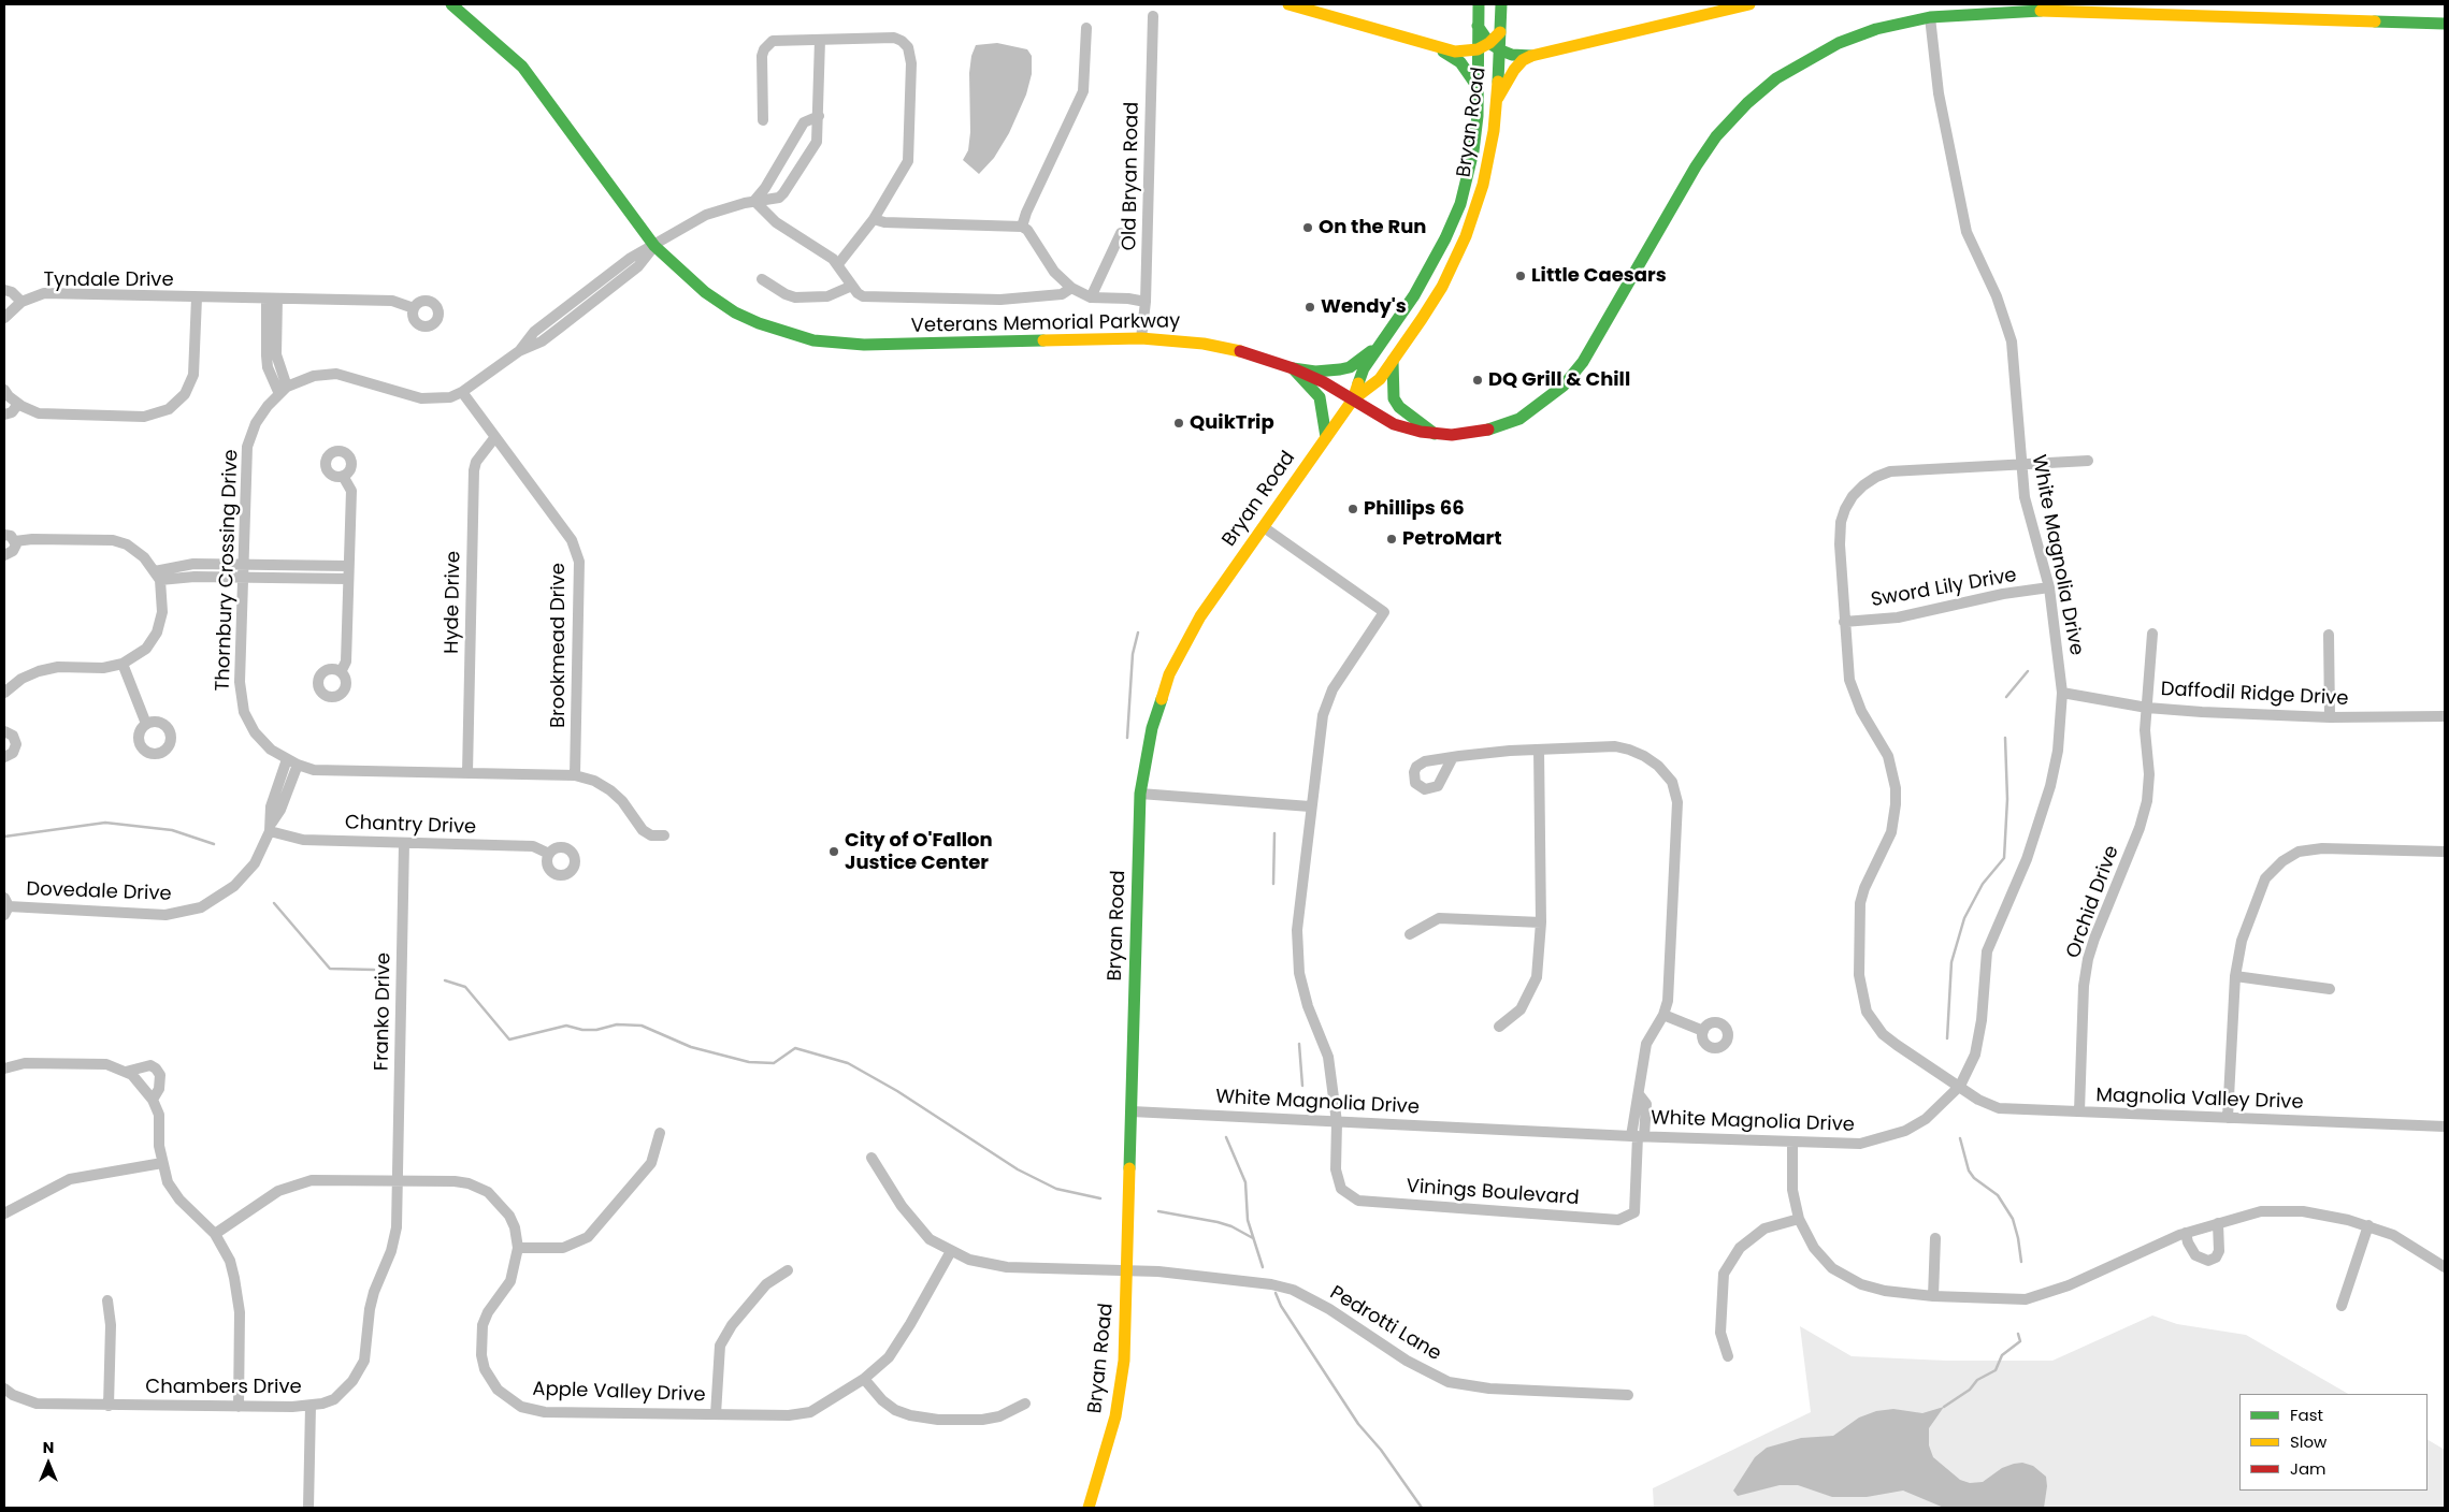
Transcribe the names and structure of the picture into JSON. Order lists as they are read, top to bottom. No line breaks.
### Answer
{"streets":{"main road":["Bryan Road","Veterans Memorial Parkway"],"street":["Old Bryan Road","Tyndale Drive","White Magnolia Drive","Thornbury Crossing Drive","Sword Lily Drive","Hyde Drive","Brookmead Drive","Daffodil Ridge Drive","Chantry Drive","Dovedale Drive","Orchid Drive","Franko Drive","Magnolia Valley Drive","Vinings Boulevard","Pedrotti Lane","Chambers Drive","Apple Valley Drive"]},"crossings":[["Bryan Road","Veterans Memorial Parkway"],["Bryan Road","White Magnolia Drive"],["Bryan Road","Pedrotti Lane"],["Old Bryan Road","Veterans Memorial Parkway"],["Veterans Memorial Parkway","White Magnolia Drive"],["Veterans Memorial Parkway","Thornbury Crossing Drive"],["White Magnolia Drive","Sword Lily Drive"],["White Magnolia Drive","Daffodil Ridge Drive"],["White Magnolia Drive","Magnolia Valley Drive"],["White Magnolia Drive","Vinings Boulevard"],["Thornbury Crossing Drive","Hyde Drive"],["Thornbury Crossing Drive","Brookmead Drive"],["Thornbury Crossing Drive","Dovedale Drive"],["Sword Lily Drive","Magnolia Valley Drive"],["Hyde Drive","Brookmead Drive"],["Daffodil Ridge Drive","Orchid Drive"],["Chantry Drive","Dovedale Drive"],["Chantry Drive","Franko Drive"],["Orchid Drive","Magnolia Valley Drive"],["Franko Drive","Chambers Drive"],["Franko Drive","Apple Valley Drive"],["Pedrotti Lane","Apple Valley Drive"],["Chambers Drive","Apple Valley Drive"]],"places":["On the Run","Little Caesars","Wendy's","DQ Grill & Chill","QuikTrip","Phillips 66","PetroMart","City of O'Fallon Justice Center"],"legend":["Fast","Slow","Jam"],"north":"top"}
